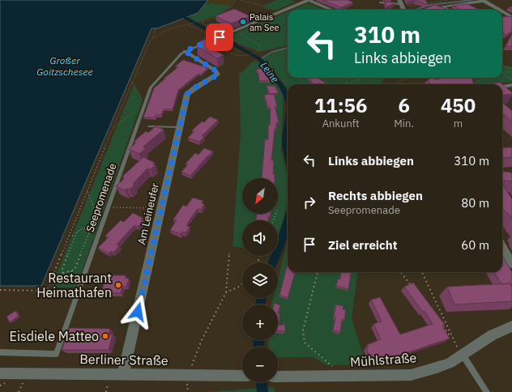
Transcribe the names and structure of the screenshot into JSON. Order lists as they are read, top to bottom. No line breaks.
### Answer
{"streets":{"street":["Am Leineufer","Berliner Straße","Mühlstraße"],"lane":["Seepromenade"]},"crossings":[["Seepromenade","Am Leineufer"],["Am Leineufer","Berliner Straße"]],"water":["Großer Goitzschesee","Leine"],"places":["Palais am See","Restaurant Heimathafen","Eisdiele Matteo"],"north":"bottom left","page":{"turn":["310 m","Links abbiegen"],"eta":["11:56","Ankunft","6","Min.","450","m"],"list":[{"name":"Links abbiegen","value":"310 m"},{"name":"Rechts abbiegen","note":"Seepromenade","value":"80 m"},{"name":"Ziel erreicht","value":"60 m"}],"map_buttons":["+","−"]}}
